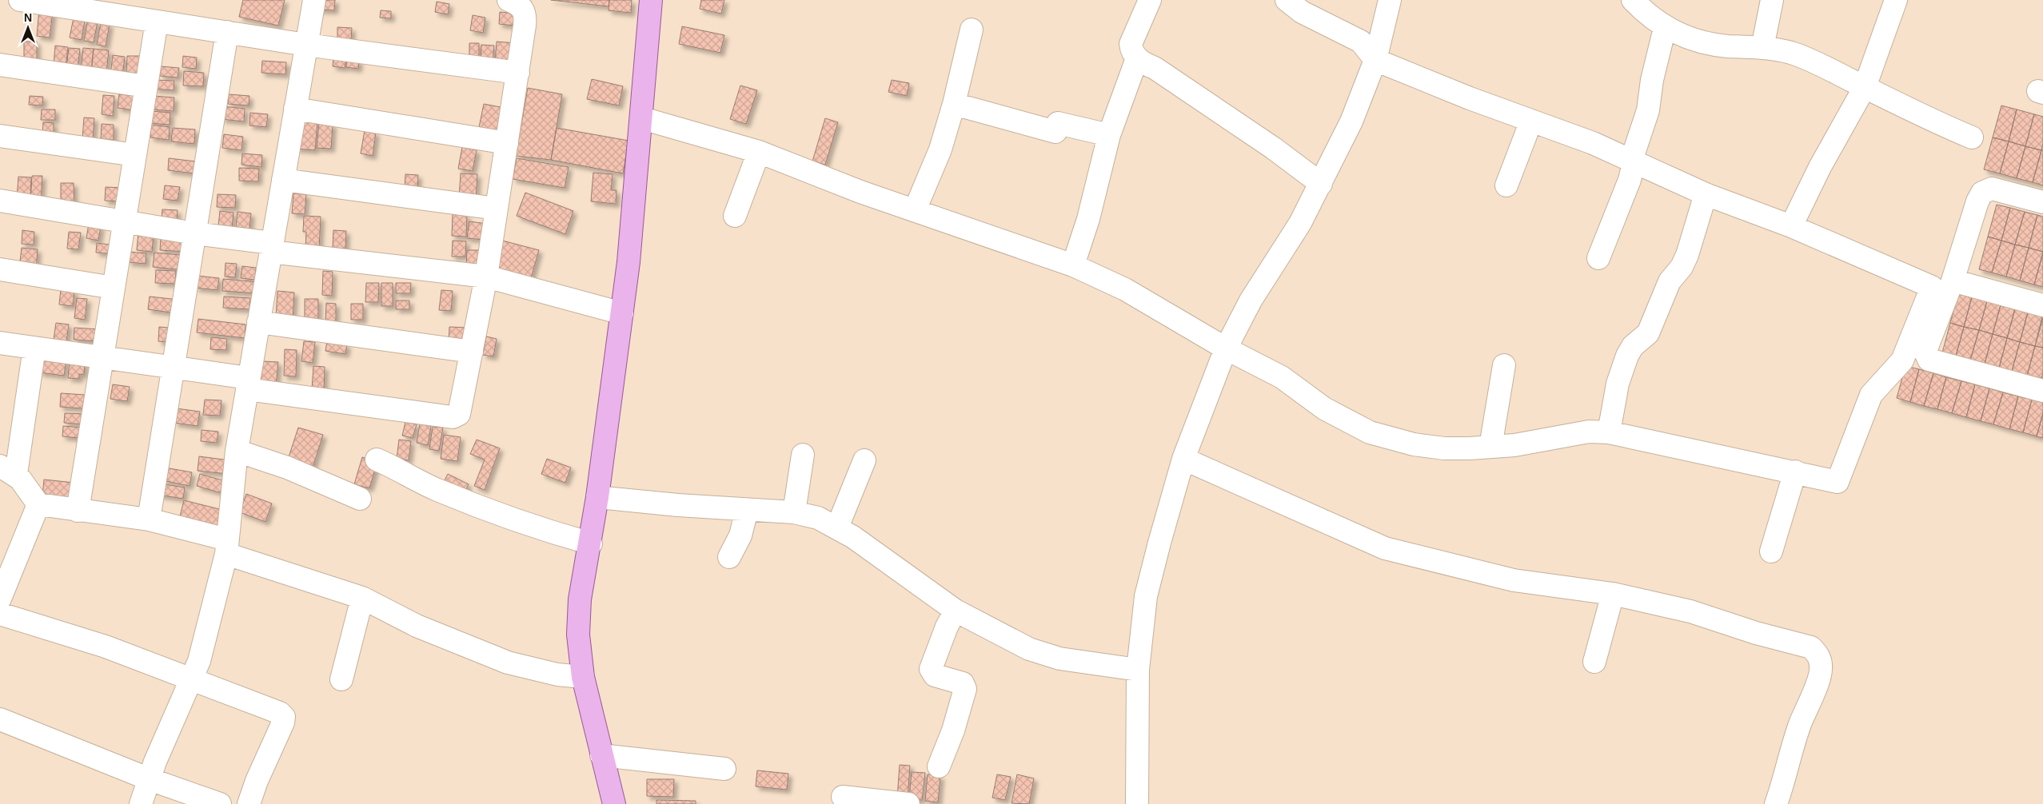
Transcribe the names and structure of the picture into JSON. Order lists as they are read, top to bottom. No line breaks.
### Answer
{"north":"top"}
